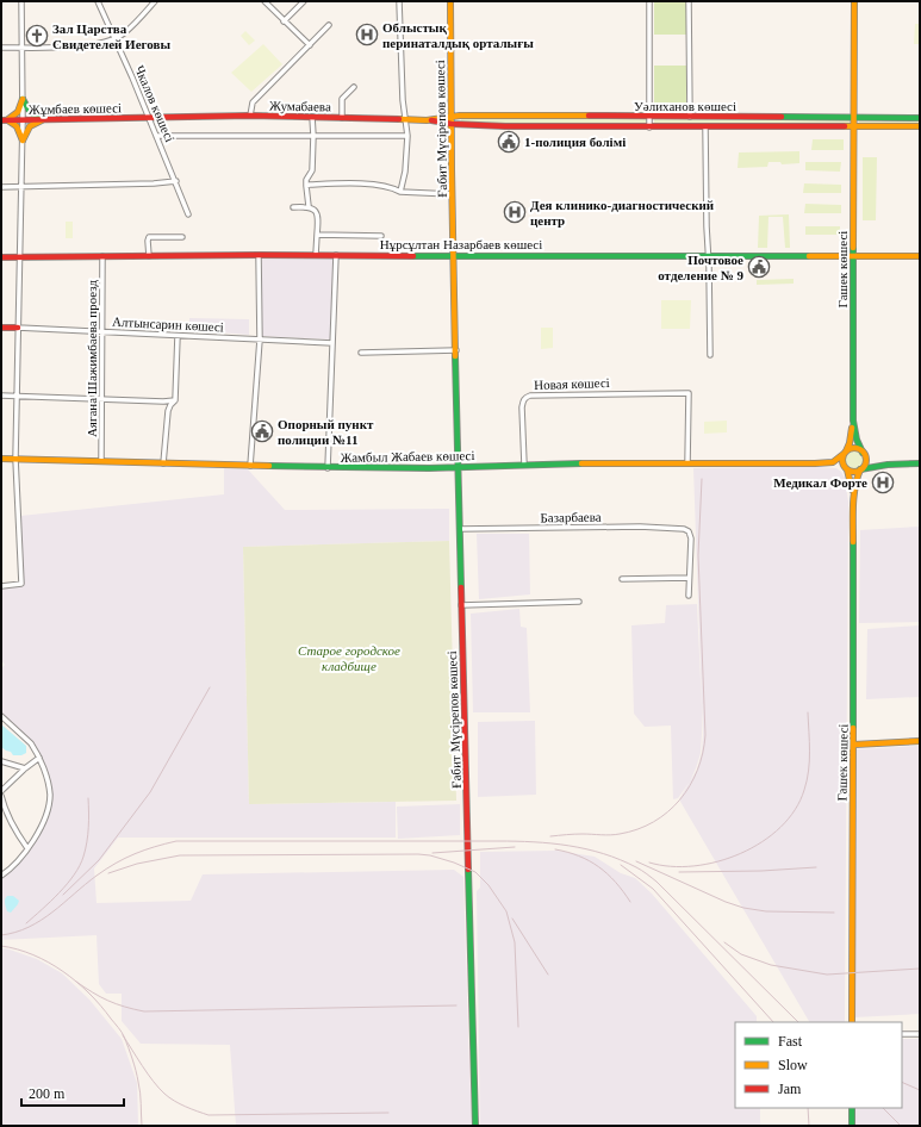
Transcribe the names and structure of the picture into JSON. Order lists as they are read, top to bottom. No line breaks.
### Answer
{"streets":{"main road":["Жумабаева","Уәлиханов көшесі","Жұмбаев көшесі","Ғабит Мүсірепов көшесі","Нұрсұлтан Назарбаев көшесі","Гашек көшесі","Алтынсарин көшесі","Жамбыл Жабаев көшесі"],"street":["Чкалов көшесі","Аягана Шажимбаева проезд","Новая көшесі","Базарбаева"]},"crossings":[["Чкалов көшесі","Жумабаева"],["Чкалов көшесі","Жұмбаев көшесі"],["Жумабаева","Уәлиханов көшесі"],["Жумабаева","Жұмбаев көшесі"],["Жумабаева","Ғабит Мүсірепов көшесі"],["Уәлиханов көшесі","Ғабит Мүсірепов көшесі"],["Уәлиханов көшесі","Гашек көшесі"],["Ғабит Мүсірепов көшесі","Нұрсұлтан Назарбаев көшесі"],["Ғабит Мүсірепов көшесі","Жамбыл Жабаев көшесі"],["Ғабит Мүсірепов көшесі","Базарбаева"],["Нұрсұлтан Назарбаев көшесі","Гашек көшесі"],["Нұрсұлтан Назарбаев көшесі","Аягана Шажимбаева проезд"],["Алтынсарин көшесі","Аягана Шажимбаева проезд"],["Аягана Шажимбаева проезд","Жамбыл Жабаев көшесі"],["Новая көшесі","Жамбыл Жабаев көшесі"]],"parks":["Старое городское кладбище"],"places":{"hospital":["Облыстық перинаталдық орталығы","Дея клинико-диагностический центр","Медикал Форте"],"church":["Зал Царства Свидетелей Иеговы"],"public building":["1-полиция болiмi","Почтовое отделение № 9","Опорный пункт полиции №11"]},"legend":["Fast","Slow","Jam"],"scale_bar":"200 m"}
